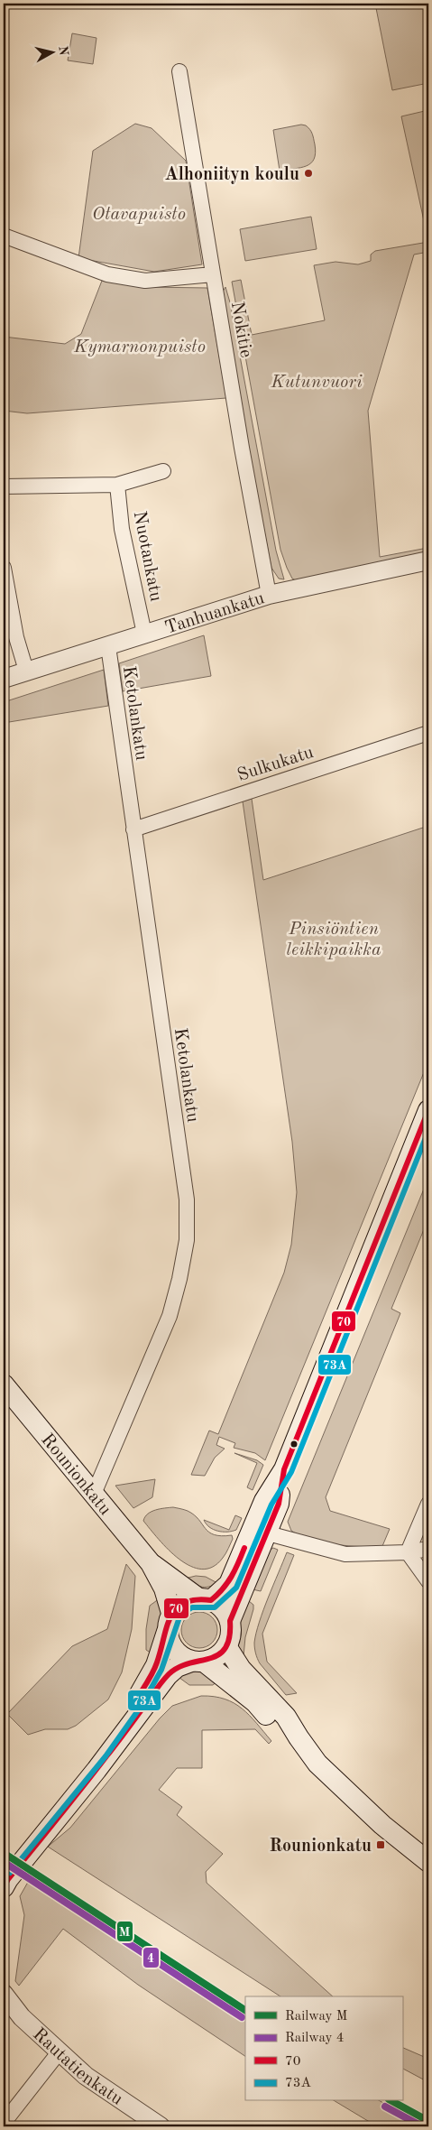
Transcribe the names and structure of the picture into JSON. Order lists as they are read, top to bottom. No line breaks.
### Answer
{"streets":{"main road":["Rounionkatu"],"street":["Nokitie","Nuotankatu","Tanhuankatu","Ketolankatu","Sulkukatu","Rautatienkatu"]},"crossings":[["Nokitie","Tanhuankatu"],["Nuotankatu","Tanhuankatu"],["Tanhuankatu","Ketolankatu"],["Ketolankatu","Sulkukatu"],["Ketolankatu","Rounionkatu"]],"parks":["Otavapuisto","Kymarnonpuisto","Kutunvuori","Pinsiöntien leikkipaikka"],"places":{"other":["Alhoniityn koulu"],"transit":["Rounionkatu"]},"lines":["transit line 70","transit line 73A","rail line M","rail line 4"],"legend":["Railway M","Railway 4","70","73A"],"north":"right"}
